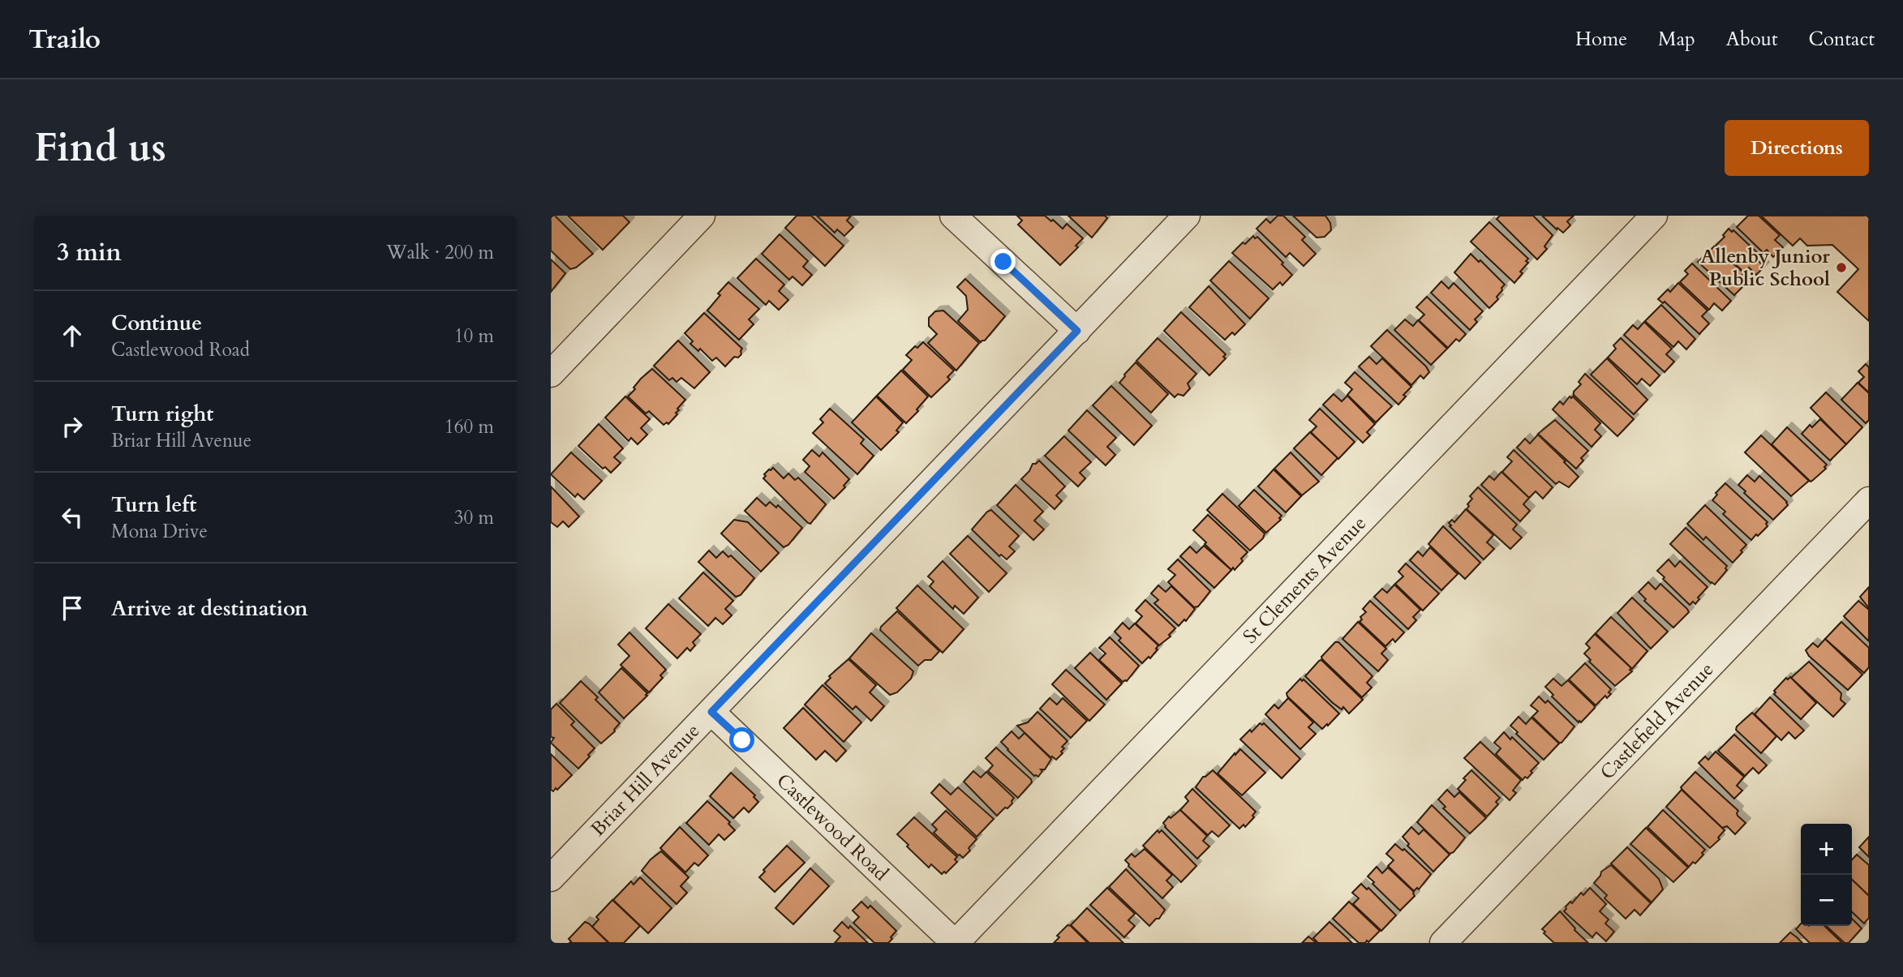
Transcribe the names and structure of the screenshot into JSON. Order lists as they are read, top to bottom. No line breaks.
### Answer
{"streets":{"street":["St Clements Avenue","Castlefield Avenue","Briar Hill Avenue","Castlewood Road"]},"crossings":[["St Clements Avenue","Castlewood Road"],["Briar Hill Avenue","Castlewood Road"]],"places":["Allenby Junior Public School"],"page":{"header":"Trailo","nav":["Home","Map","About","Contact"],"buttons":"Directions","title":"Find us","heading":["3 min","Walk · 200 m"],"list":[["Continue","Castlewood Road","10 m"],["Turn right","Briar Hill Avenue","160 m"],["Turn left","Mona Drive","30 m"],"Arrive at destination"],"map_buttons":["+","−"]}}
